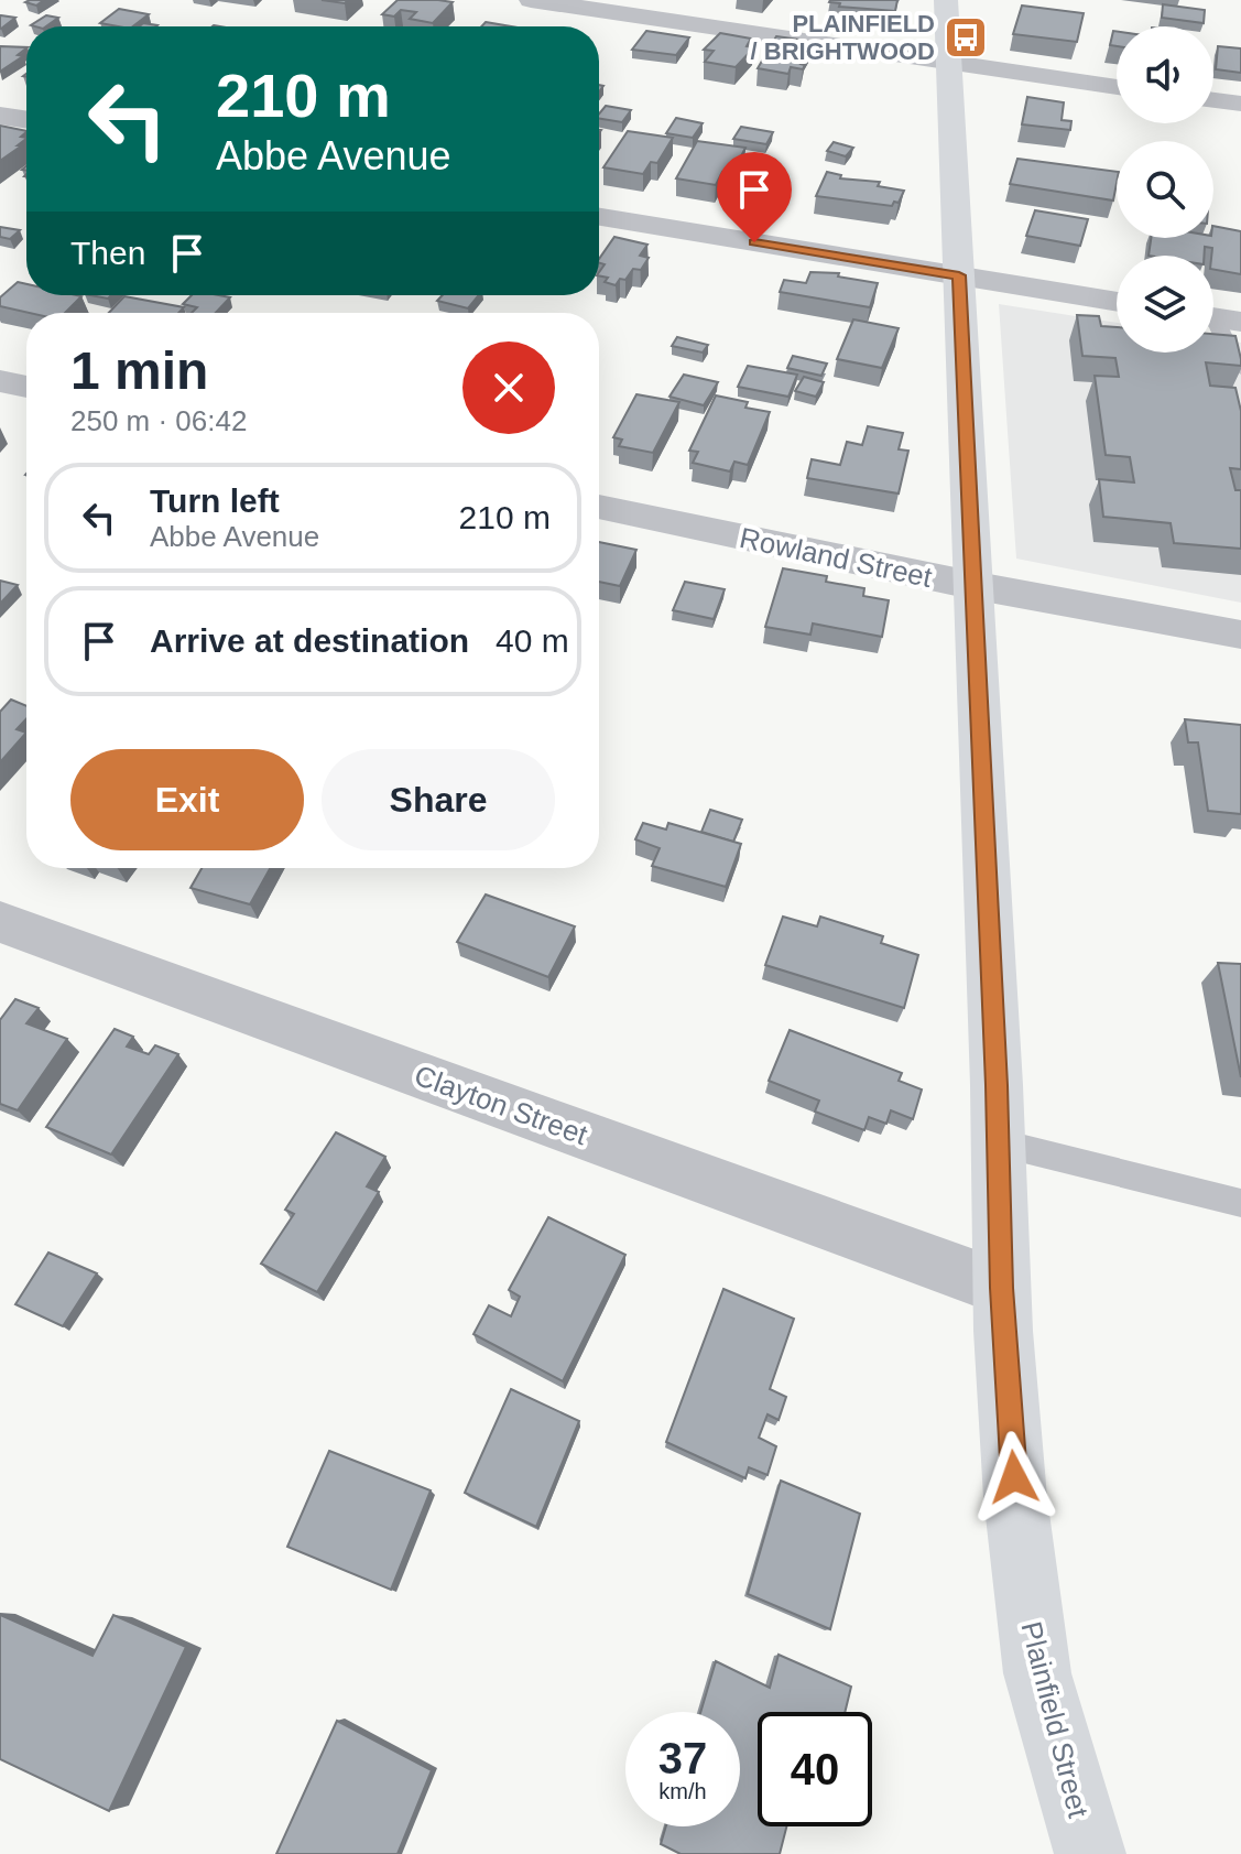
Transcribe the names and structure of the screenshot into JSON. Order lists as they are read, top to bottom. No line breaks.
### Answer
{"streets":{"street":["Rowland Street","Clayton Street","Plainfield Street"]},"crossings":[["Rowland Street","Plainfield Street"],["Clayton Street","Plainfield Street"]],"places":{"bus stop":["PLAINFIELD / BRIGHTWOOD"]},"page":{"turn":["210 m","Abbe Avenue"],"then":"Then","heading":["1 min","250 m · 06:42"],"list":[{"name":"Turn left","note":"Abbe Avenue","value":"210 m"},{"name":"Arrive at destination","value":"40 m"}],"buttons":["Exit","Share"],"speed":"37 km/h","limit":"40"}}
